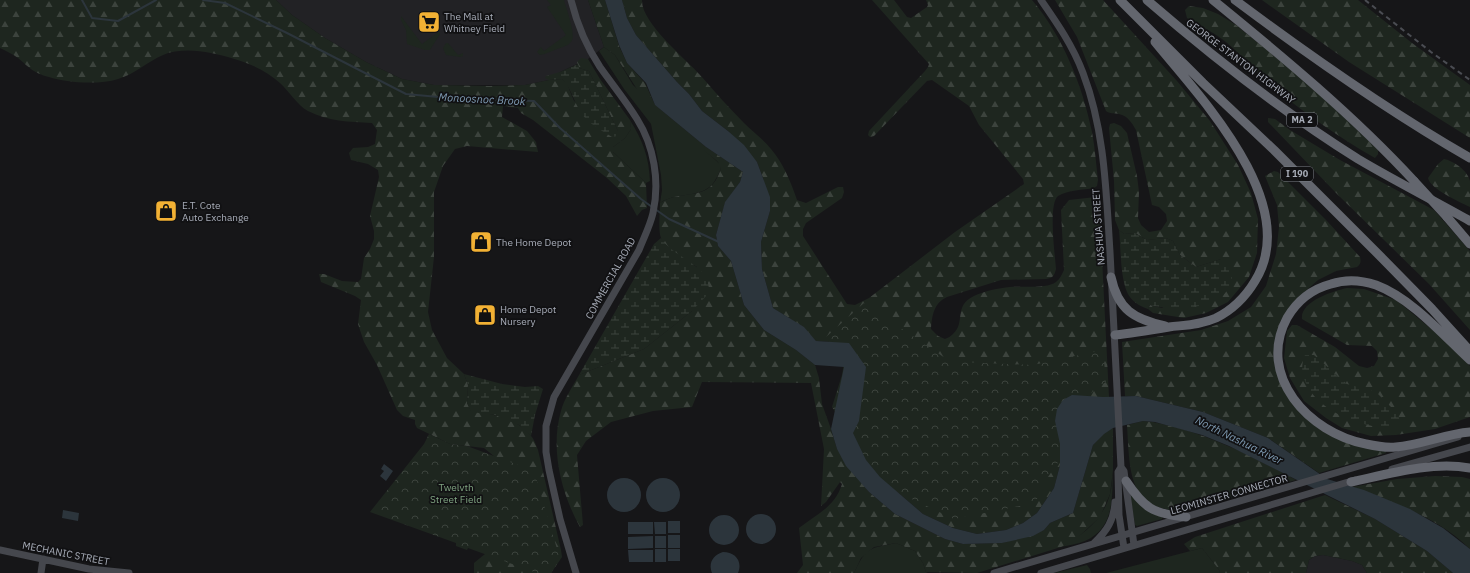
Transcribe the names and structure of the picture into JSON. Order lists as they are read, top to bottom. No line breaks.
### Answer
{"streets":{"highway":["GEORGE STANTON HIGHWAY","MA 2","I 190"],"main road":["NASHUA STREET","COMMERCIAL ROAD","LEOMINSTER CONNECTOR","MECHANIC STREET"]},"crossings":[["NASHUA STREET","LEOMINSTER CONNECTOR"]],"water":["Monoosnoc Brook","North Nashua River"],"parks":["Twelvth Street Field"],"places":{"supermarket":["The Mall at Whitney Field"],"shop":["E.T. Cote Auto Exchange","The Home Depot","Home Depot Nursery"]}}
